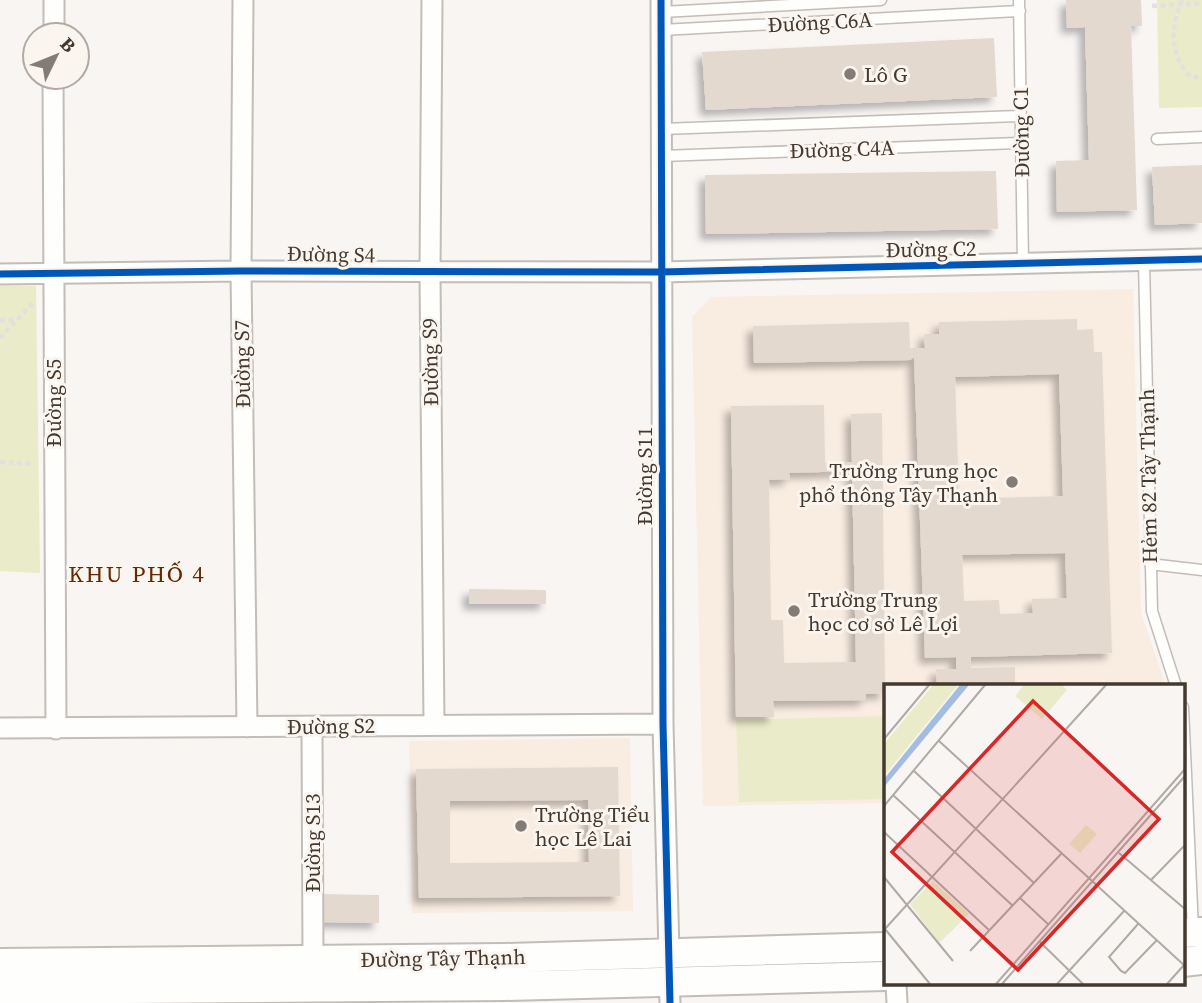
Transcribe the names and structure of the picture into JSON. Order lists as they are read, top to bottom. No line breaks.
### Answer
{"streets":{"street":["Đường C2","Đường S4","Đường S9","Đường S7","Đường S5","Đường S11","Đường S2","Đường S13","Đường Tây Thạnh"],"lane":["Đường C6A","Đường C1","Đường C4A","Hẻm 82 Tây Thạnh"]},"crossings":[["Đường C6A","Đường C1"],["Đường C6A","Đường S11"],["Đường C1","Đường C4A"],["Đường C1","Đường C2"],["Đường C4A","Đường S11"],["Đường C2","Đường S4"],["Đường C2","Đường S11"],["Đường C2","Hẻm 82 Tây Thạnh"],["Đường S4","Đường S9"],["Đường S4","Đường S7"],["Đường S4","Đường S5"],["Đường S4","Đường S11"],["Đường S9","Đường S2"],["Đường S7","Đường S2"],["Đường S5","Đường S2"],["Đường S11","Đường S2"],["Đường S11","Đường Tây Thạnh"],["Đường S2","Đường S13"],["Đường S13","Đường Tây Thạnh"]],"districts":["KHU PHỐ 4"],"places":["Lô G","Trường Trung học phổ thông Tây Thạnh","Trường Trung học cơ sở Lê Lợi","Trường Tiểu học Lê Lai"],"north":"top right"}
